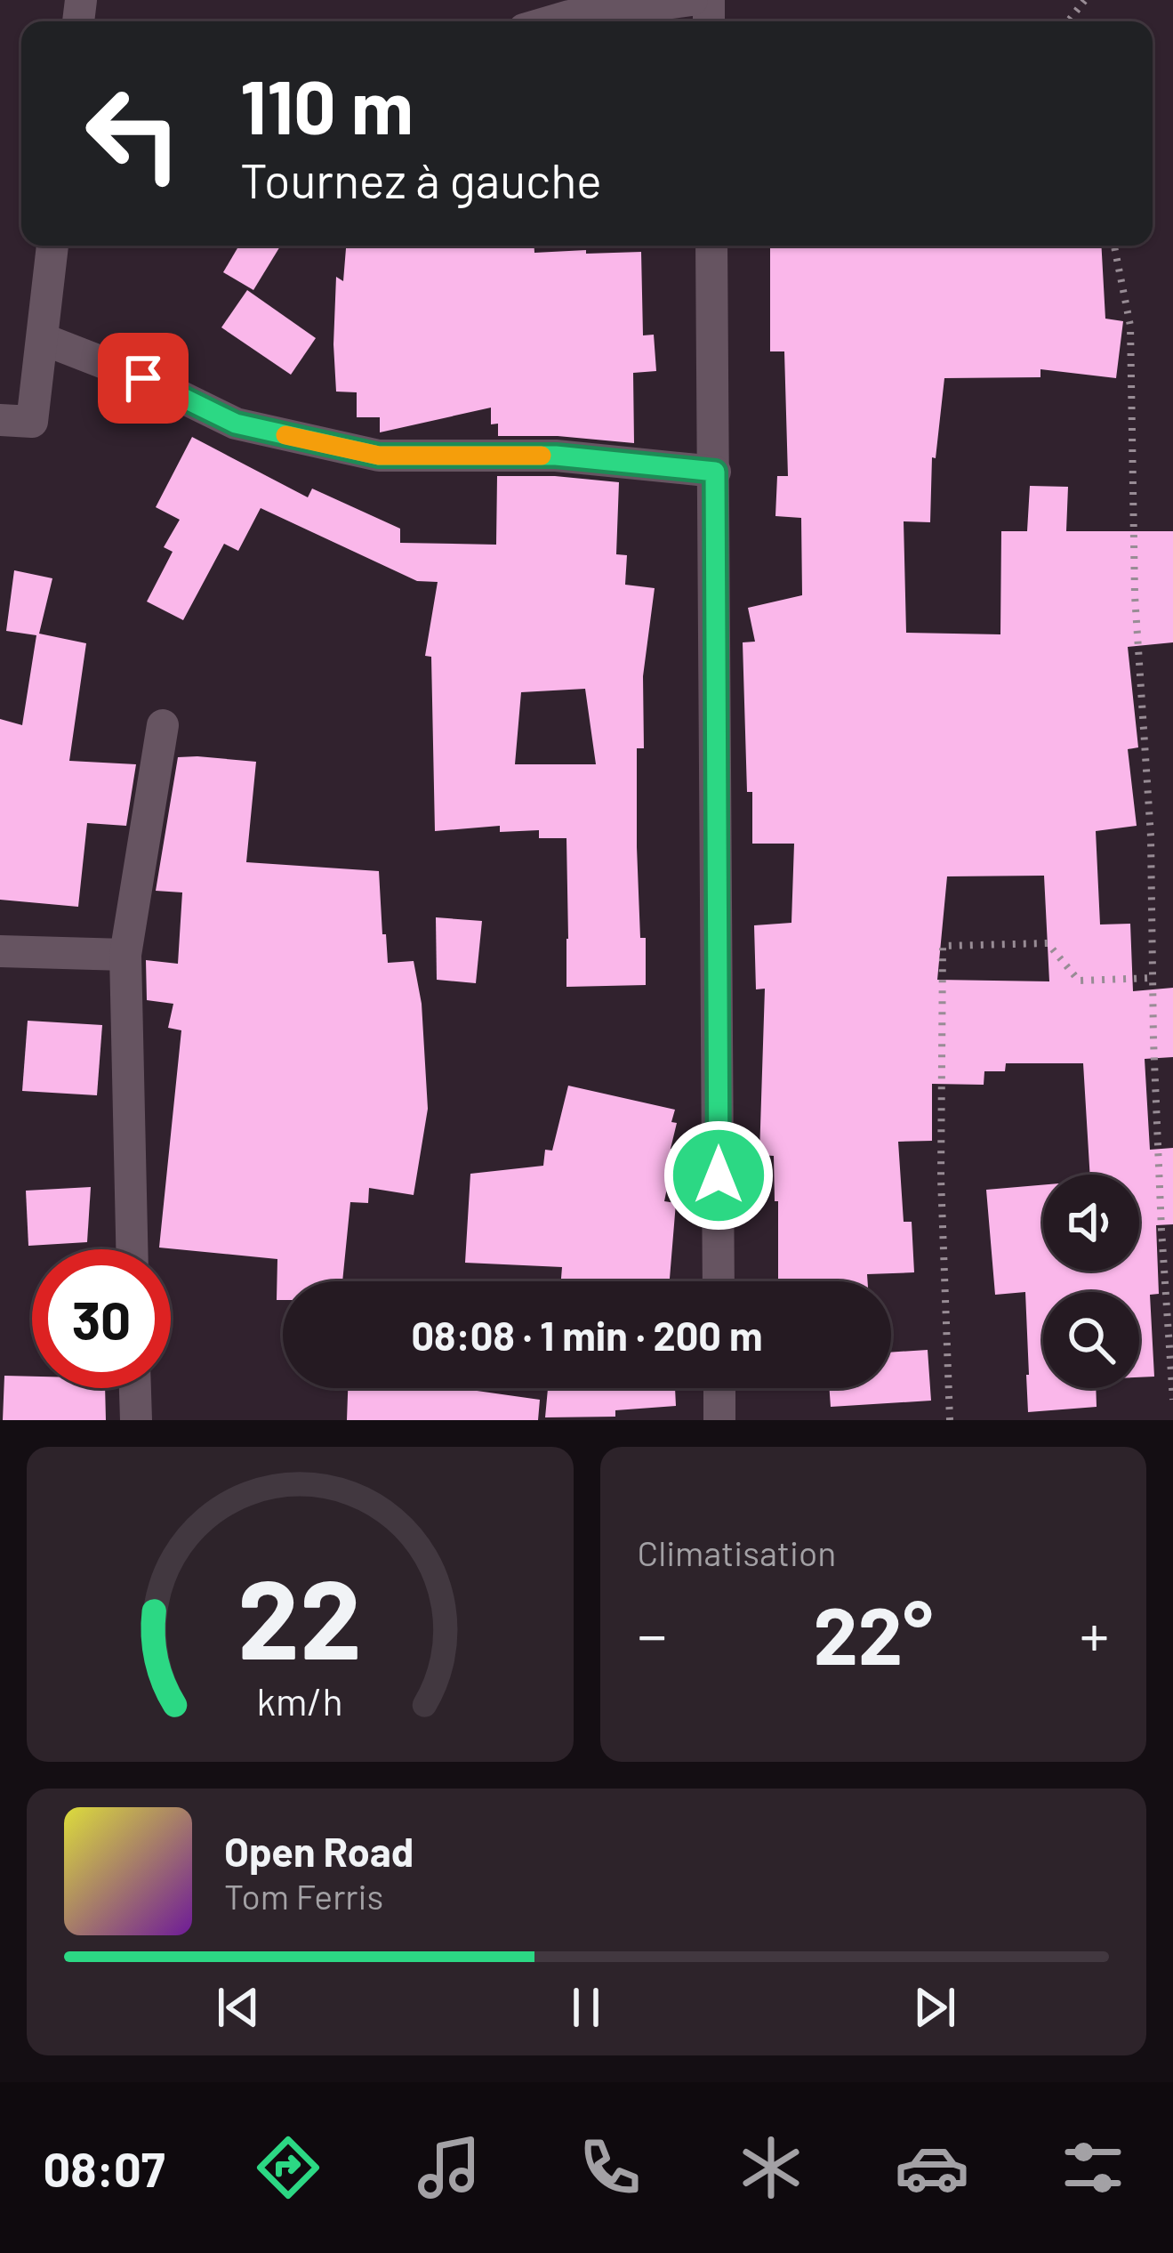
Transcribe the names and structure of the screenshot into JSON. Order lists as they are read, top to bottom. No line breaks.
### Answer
{"page":{"turn":["110 m","Tournez à gauche"],"limit":"30","trip":"08:08 · 1 min · 200 m","tile":"Climatisation","heat":["−","22°","+"],"song":["Open Road","Tom Ferris"],"tabs":"08:07","gauge":["22","km/h"]}}
